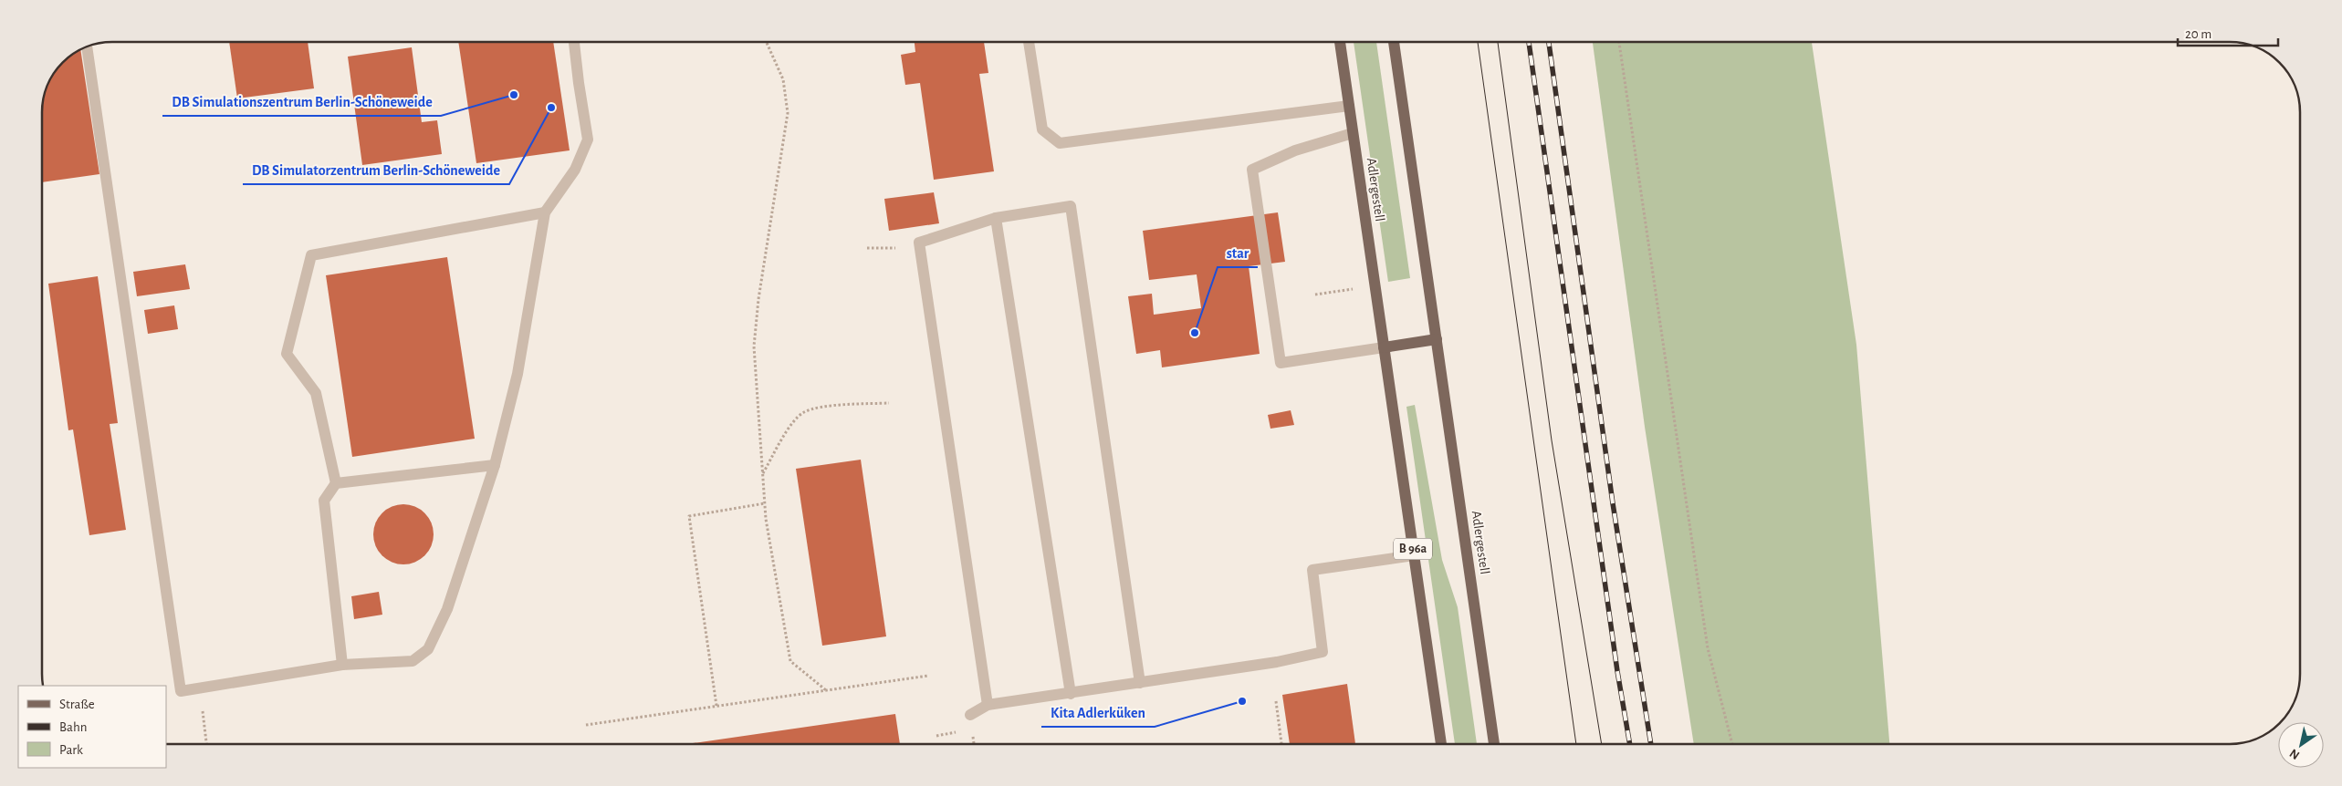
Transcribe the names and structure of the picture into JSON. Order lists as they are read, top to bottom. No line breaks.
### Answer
{"streets":{"main road":["Adlergestell","B 96a"]},"places":["DB Simulationszentrum Berlin-Schöneweide","DB Simulatorzentrum Berlin-Schöneweide","star","Kita Adlerküken"],"legend":["Straße","Bahn","Park"],"scale_bar":"20 m","north":"bottom left"}
